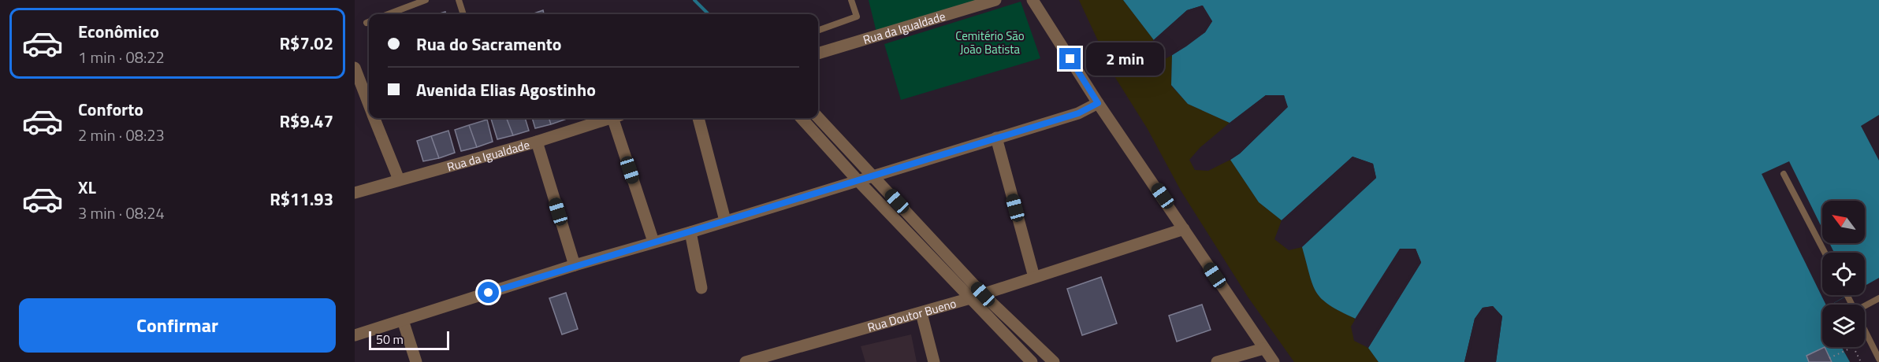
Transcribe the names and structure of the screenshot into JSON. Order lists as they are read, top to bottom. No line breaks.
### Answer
{"streets":{"street":["Rua da Igualdade","Rua Doutor Bueno"]},"parks":["Cemitério São João Batista"],"scale_bar":"50 m","north":"top left","page":{"list":[{"name":"Econômico","note":"1 min · 08:22","value":"R$7.02"},{"name":"Conforto","note":"2 min · 08:23","value":"R$9.47"},{"name":"XL","note":"3 min · 08:24","value":"R$11.93"}],"banner":["Rua do Sacramento","Avenida Elias Agostinho"],"bubble":"2 min","buttons":"Confirmar","scale":"50 m"}}
